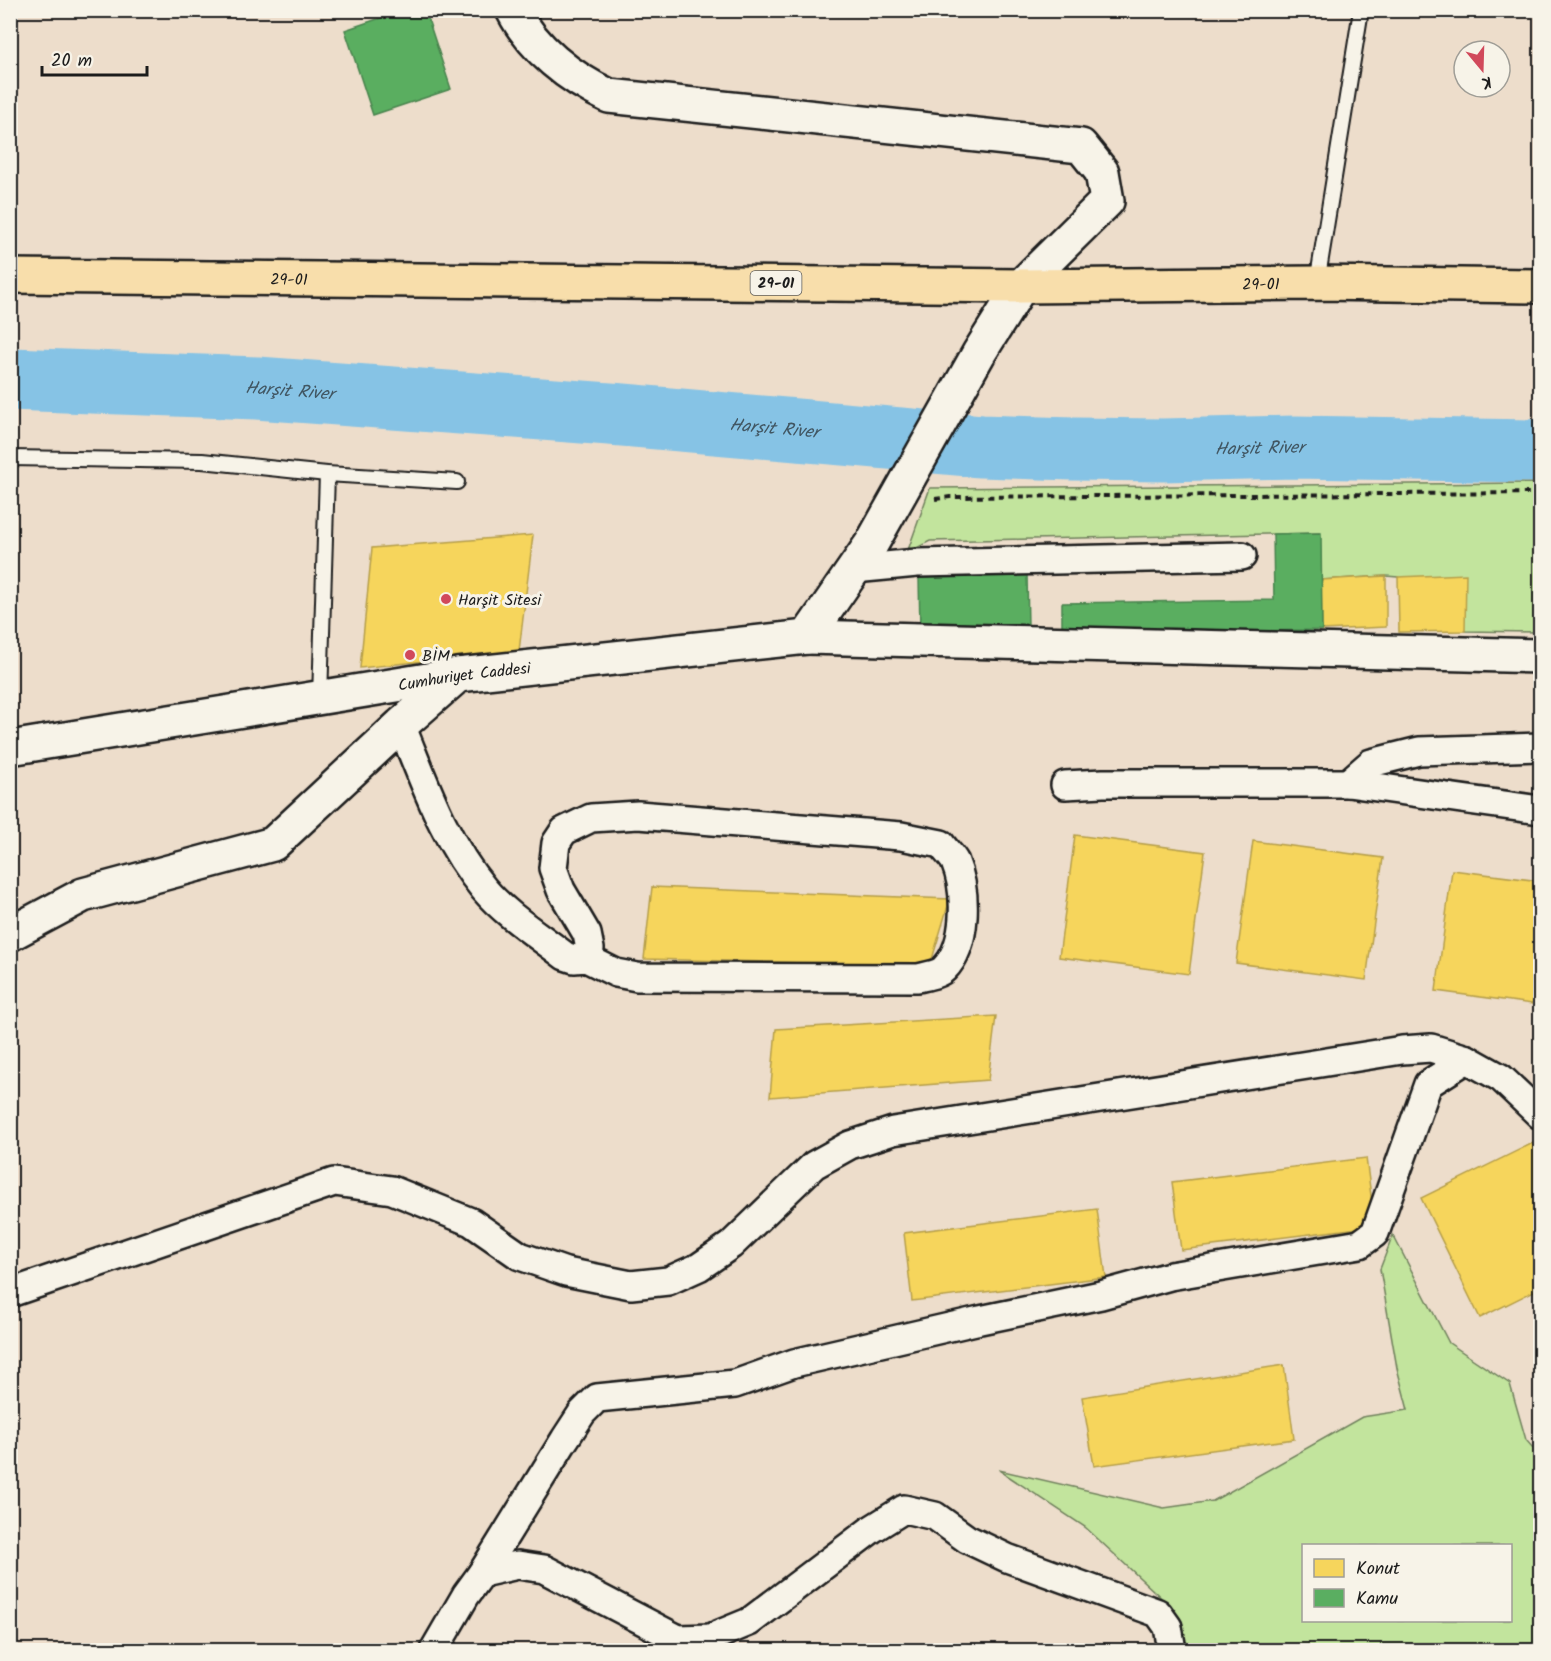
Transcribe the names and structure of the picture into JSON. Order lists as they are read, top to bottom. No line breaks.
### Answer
{"streets":{"main road":["29-01","Cumhuriyet Caddesi"]},"water":["Harşit River"],"places":["Harşit Sitesi","BİM"],"legend":["Konut","Kamu"],"scale_bar":"20 m","north":"bottom"}
